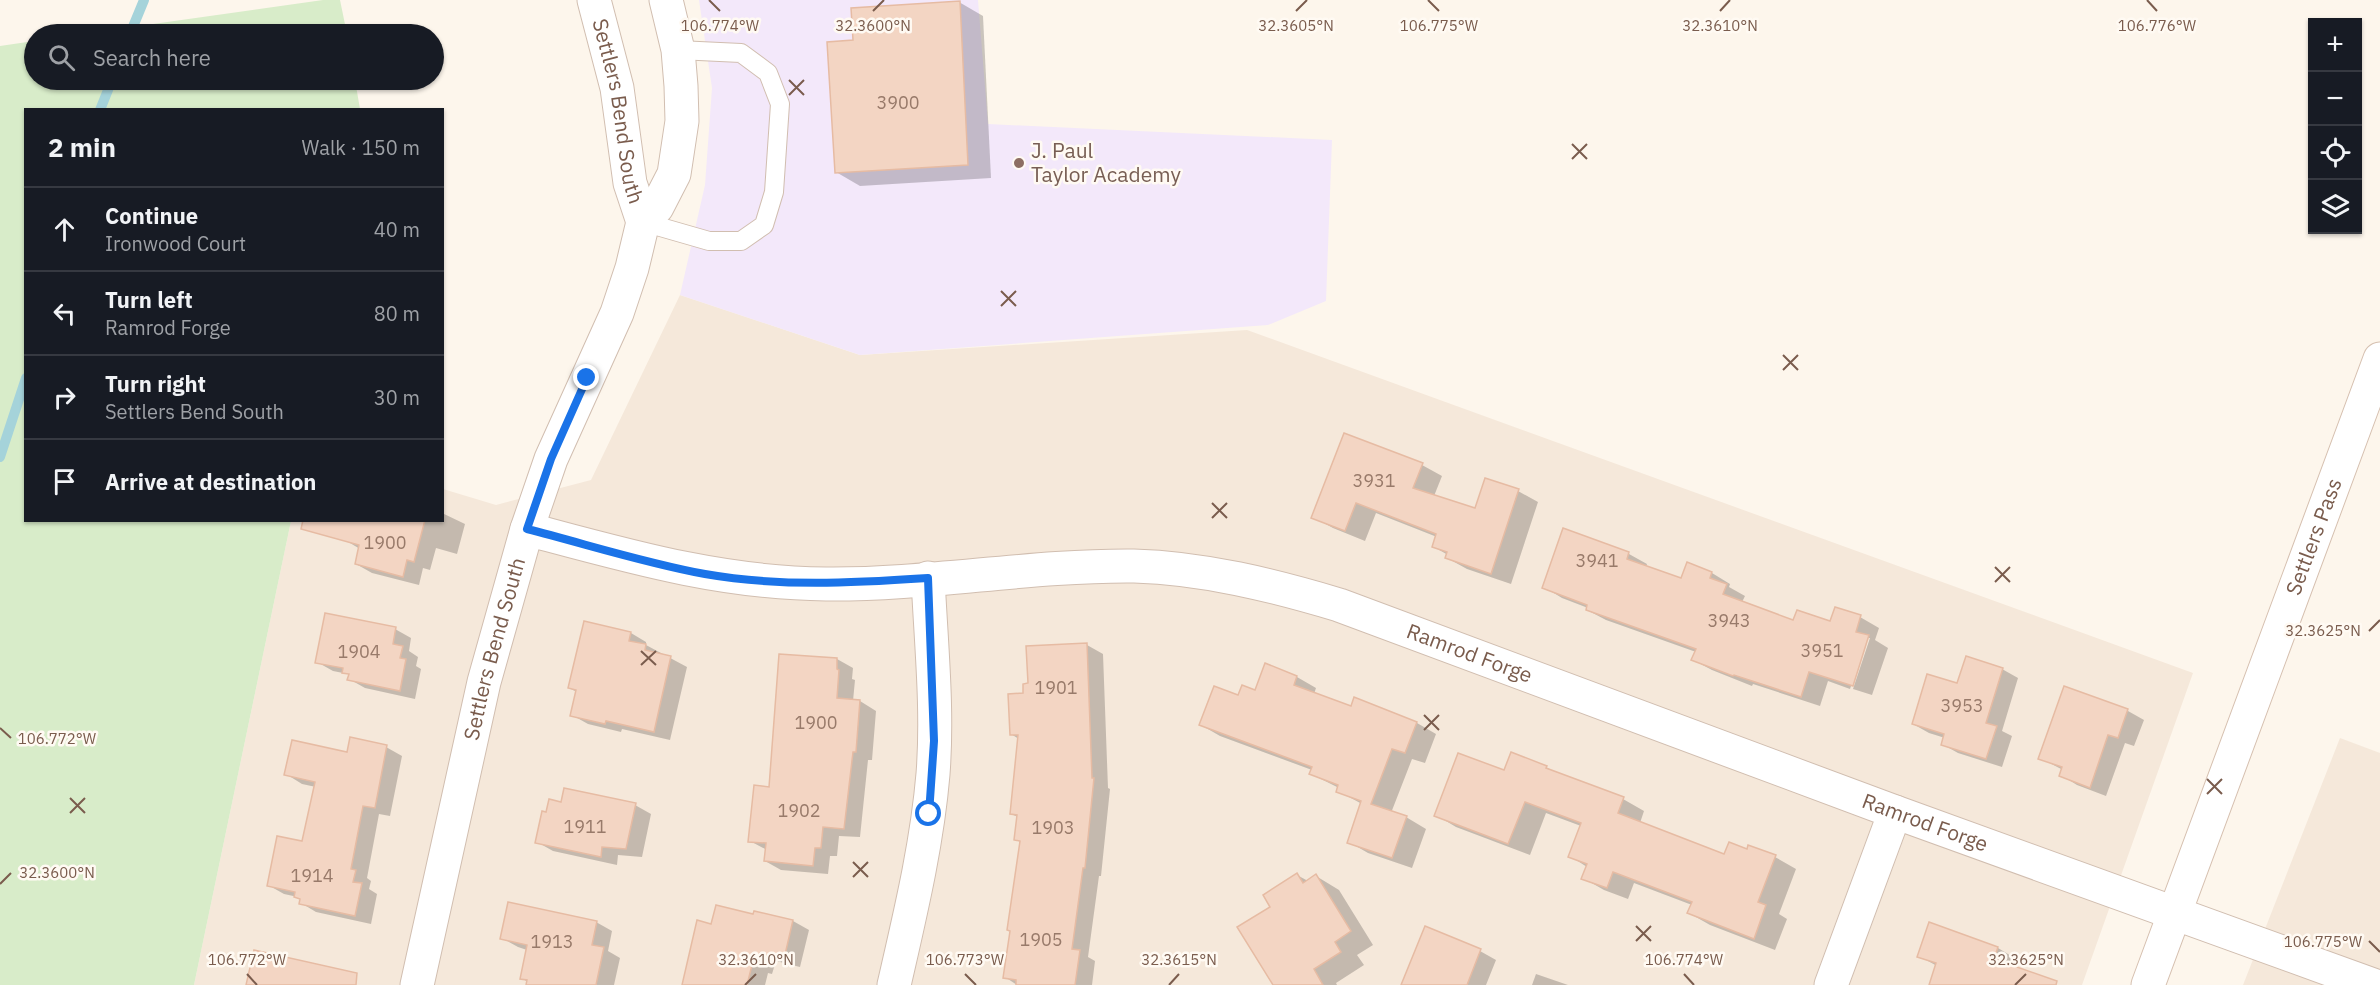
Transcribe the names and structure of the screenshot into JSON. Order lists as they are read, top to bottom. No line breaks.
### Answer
{"streets":{"street":["Settlers Bend South","Settlers Pass","Ramrod Forge"]},"crossings":[["Settlers Bend South","Ramrod Forge"],["Settlers Pass","Ramrod Forge"]],"places":["J. Paul Taylor Academy"],"house_numbers":["3900","3931","1900","3941","3943","3951","1904","1901","3953","1900","1902","1911","1903","1914","1905","1913"],"page":{"map_buttons":["+","−"],"search":"Search here","heading":["2 min","Walk · 150 m"],"list":[["Continue","Ironwood Court","40 m"],["Turn left","Ramrod Forge","80 m"],["Turn right","Settlers Bend South","30 m"],"Arrive at destination"]},"coordinates":["106.774°W","32.3600°N","32.3605°N","106.775°W","32.3610°N","106.776°W","32.3625°N","106.772°W","106.773°W","32.3615°N"]}
